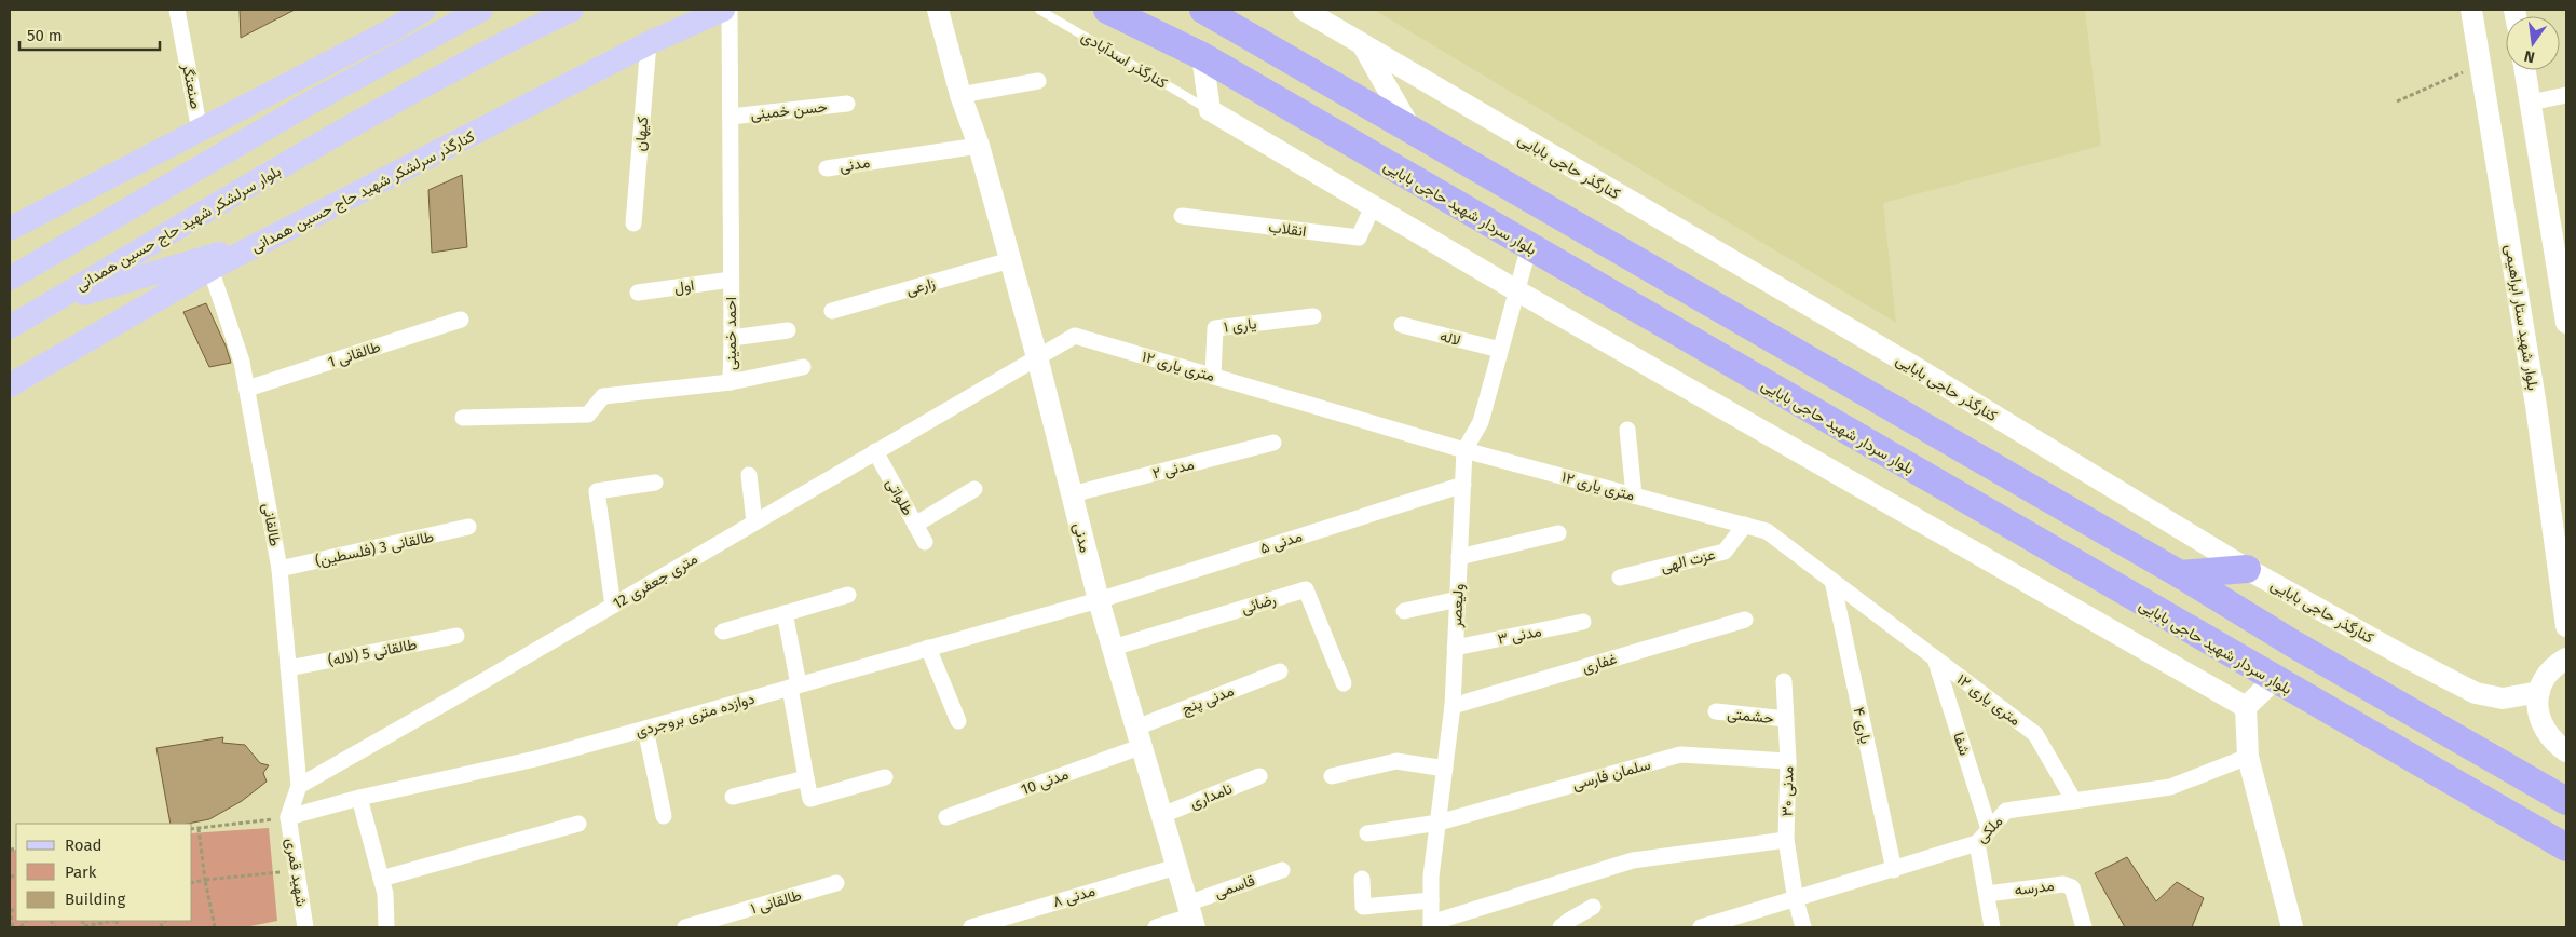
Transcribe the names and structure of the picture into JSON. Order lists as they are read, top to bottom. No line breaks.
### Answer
{"streets":{"highway":["بلوار سردار شهید حاجی بابایی"],"main road":["مدنی","کنارگذر حاجی بابایی","کنارگذر سرلشکر شهید حاج حسین همدانی","بلوار سرلشکر شهید حاج حسین همدانی","بلوار شهید ستار ابراهیمی"],"street":["صنعتگر","حسن خمینی","کیهان","انقلاب","اول","زارعی","یاری ۱","احمد خمینی","لاله","طالقانی 1","۱۲ متری یاری","مدنی ۲","طلواتی","طالقانی","مدنی ۵","طالقانی 3 (فلسطین)","عزت الهی","12 متری جعفری","رضائی","ولیعصر","مدنی ۳","طالقانی 5 (لاله)","غفاری","مدنی پنج","دوازده متری بروجردی","حشمتی","یاری ۴","شفا","سلمان فارسی","مدنی 10","مدنی ۳۰","نامداری","ملکی","شهید قمری","قاسمی","مدرسه","مدنی ۸","طالقانی ۱"],"lane":["کنارگذر اسدآبادی"]},"crossings":[["حسن خمینی","احمد خمینی"],["کیهان","کنارگذر سرلشکر شهید حاج حسین همدانی"],["مدنی","زارعی"],["مدنی","۱۲ متری یاری"],["مدنی","مدنی ۲"],["مدنی","مدنی ۵"],["مدنی","12 متری جعفری"],["مدنی","رضائی"],["مدنی","مدنی پنج"],["مدنی","دوازده متری بروجردی"],["مدنی","مدنی 10"],["مدنی","نامداری"],["مدنی","قاسمی"],["مدنی","مدنی ۸"],["کنارگذر سرلشکر شهید حاج حسین همدانی","طالقانی"],["بلوار سردار شهید حاجی بابایی","ولیعصر"],["اول","احمد خمینی"],["یاری ۱","۱۲ متری یاری"],["لاله","ولیعصر"],["طالقانی 1","طالقانی"],["۱۲ متری یاری","عزت الهی"],["۱۲ متری یاری","12 متری جعفری"],["۱۲ متری یاری","ولیعصر"],["۱۲ متری یاری","یاری ۴"],["۱۲ متری یاری","شفا"],["۱۲ متری یاری","ملکی"],["طلواتی","12 متری جعفری"],["طالقانی","طالقانی 3 (فلسطین)"],["طالقانی","12 متری جعفری"],["طالقانی","طالقانی 5 (لاله)"],["مدنی ۵","ولیعصر"],["مدنی ۵","دوازده متری بروجردی"],["ولیعصر","مدنی ۳"],["ولیعصر","غفاری"],["ولیعصر","سلمان فارسی"],["مدنی پنج","مدنی 10"],["دوازده متری بروجردی","شهید قمری"],["حشمتی","مدنی ۳۰"],["یاری ۴","ملکی"],["شفا","ملکی"],["سلمان فارسی","مدنی ۳۰"],["مدنی ۳۰","ملکی"]],"legend":["Road","Park","Building"],"scale_bar":"50 m","north":"bottom"}
